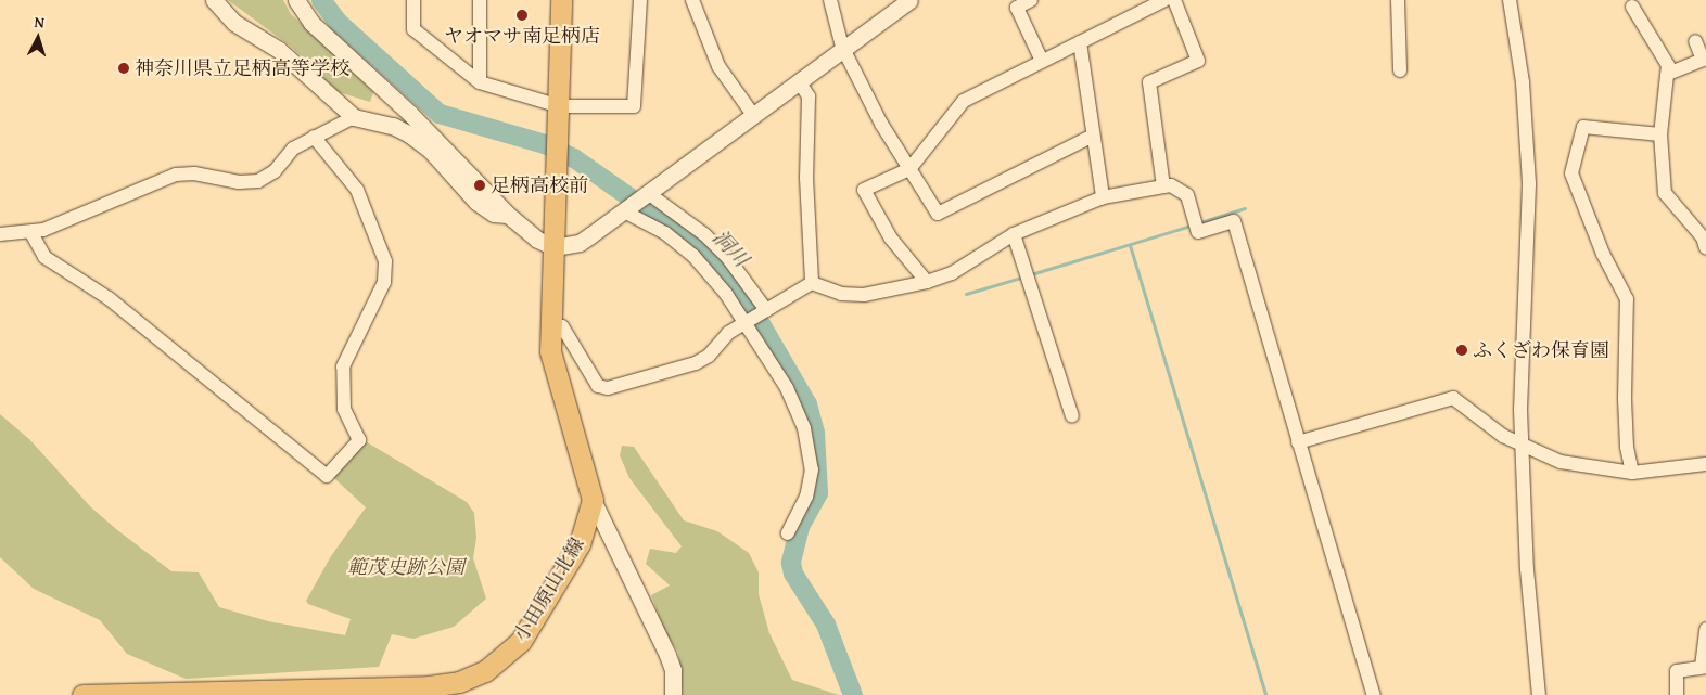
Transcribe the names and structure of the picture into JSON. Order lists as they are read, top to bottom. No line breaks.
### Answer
{"streets":{"main road":["小田原山北線"]},"water":["洞川"],"parks":["範茂史跡公園"],"places":["ヤオマサ南足柄店","神奈川県立足柄高等学校","足柄高校前","ふくざわ保育園"],"north":"top"}
